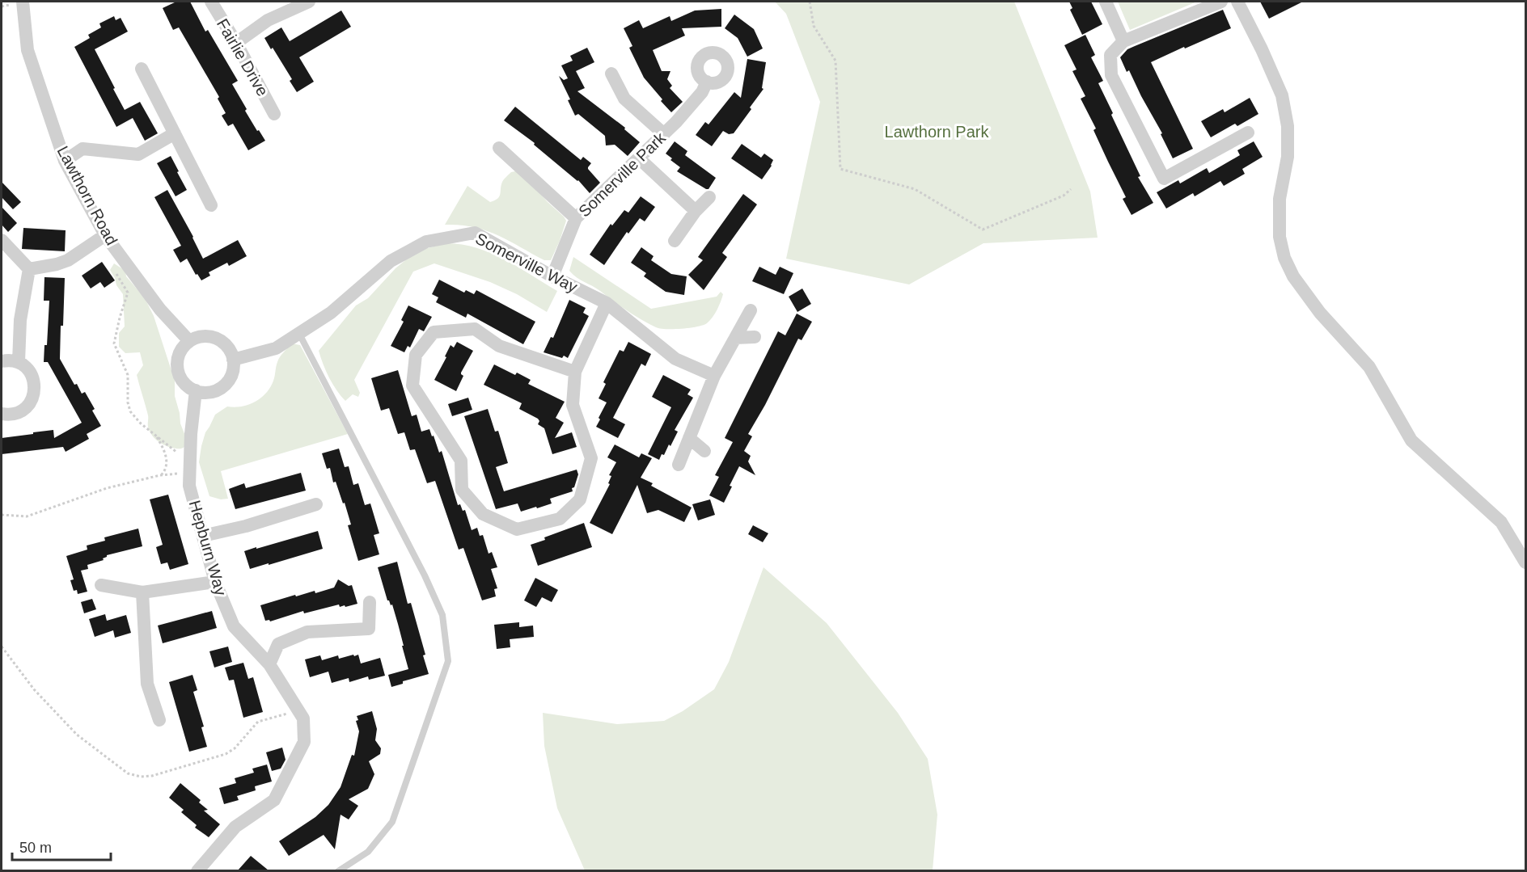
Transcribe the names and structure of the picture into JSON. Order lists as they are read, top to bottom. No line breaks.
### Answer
{"streets":{"street":["Fairlie Drive","Somerville Park","Lawthorn Road","Somerville Way","Hepburn Way"]},"crossings":[["Somerville Park","Somerville Way"],["Lawthorn Road","Somerville Way"],["Lawthorn Road","Hepburn Way"],["Somerville Way","Hepburn Way"]],"parks":["Lawthorn Park"],"scale_bar":"50 m"}
